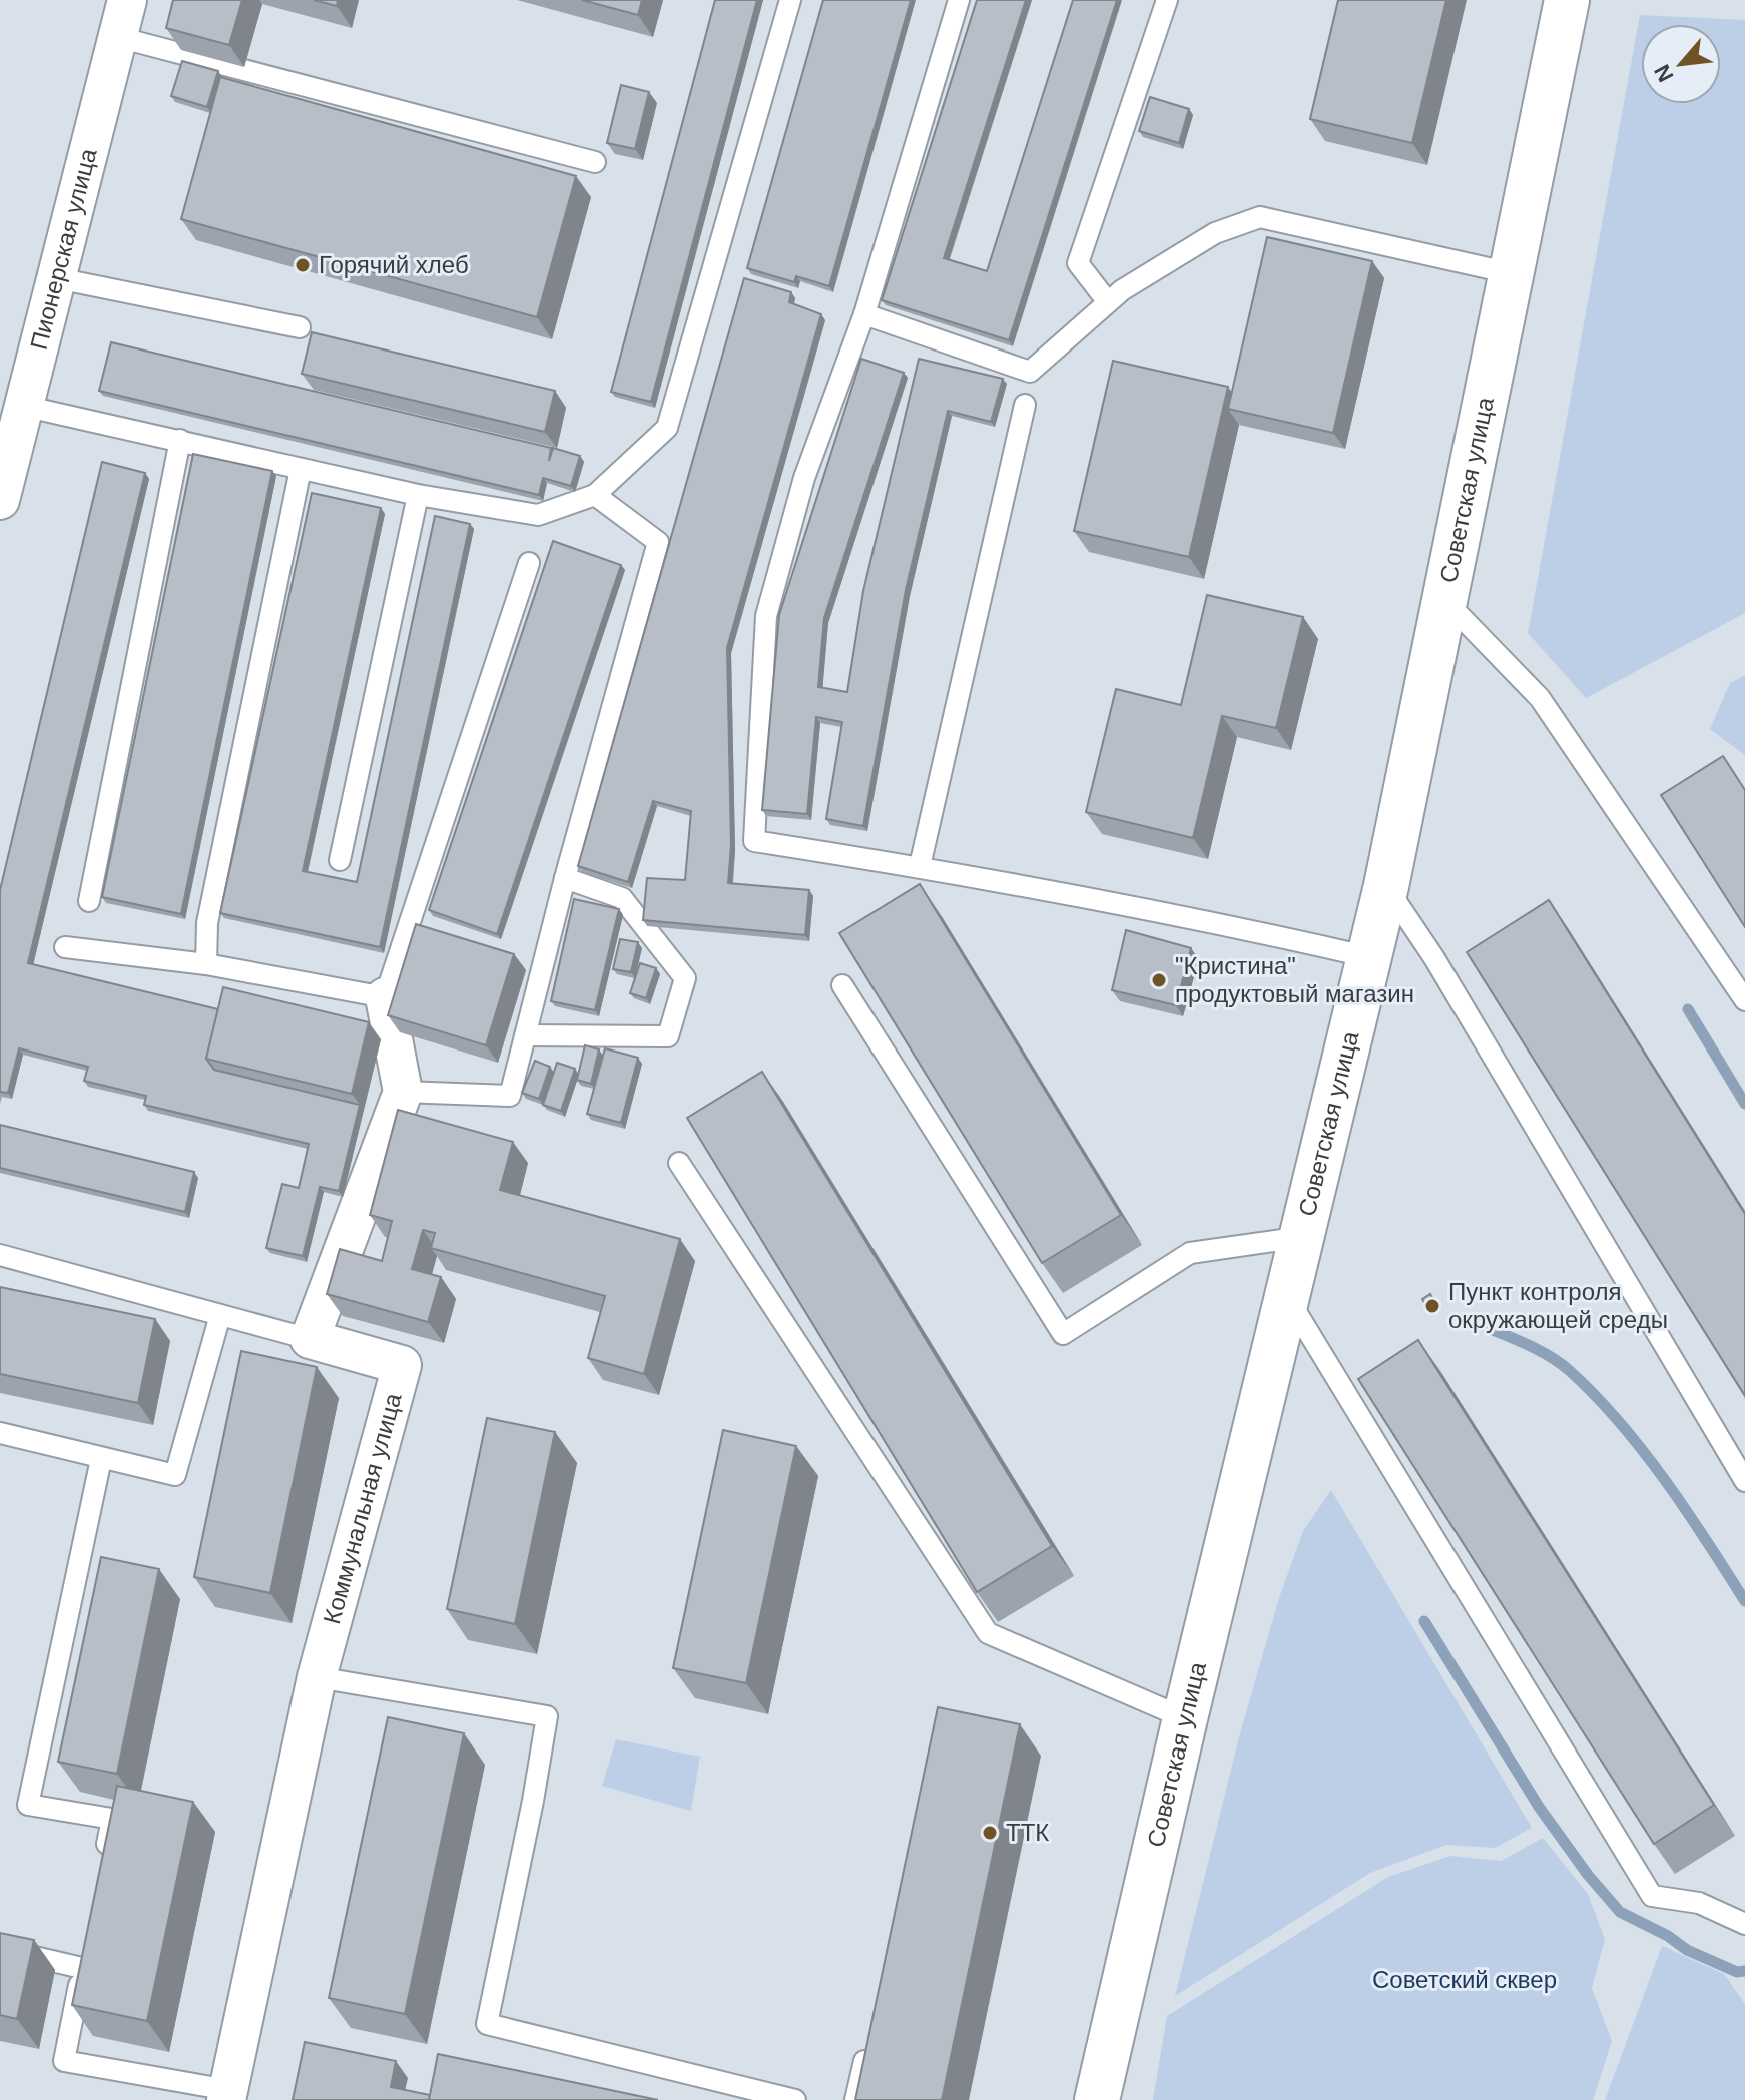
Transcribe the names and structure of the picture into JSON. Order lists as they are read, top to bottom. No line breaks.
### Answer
{"streets":{"street":["Пионерская улица","Советская улица","Коммунальная улица"]},"parks":["Советский сквер"],"places":["Горячий хлеб","\"Кристина\" продуктовый магазин","Пункт контроля окружающей среды","ТТК"],"north":"bottom left"}
